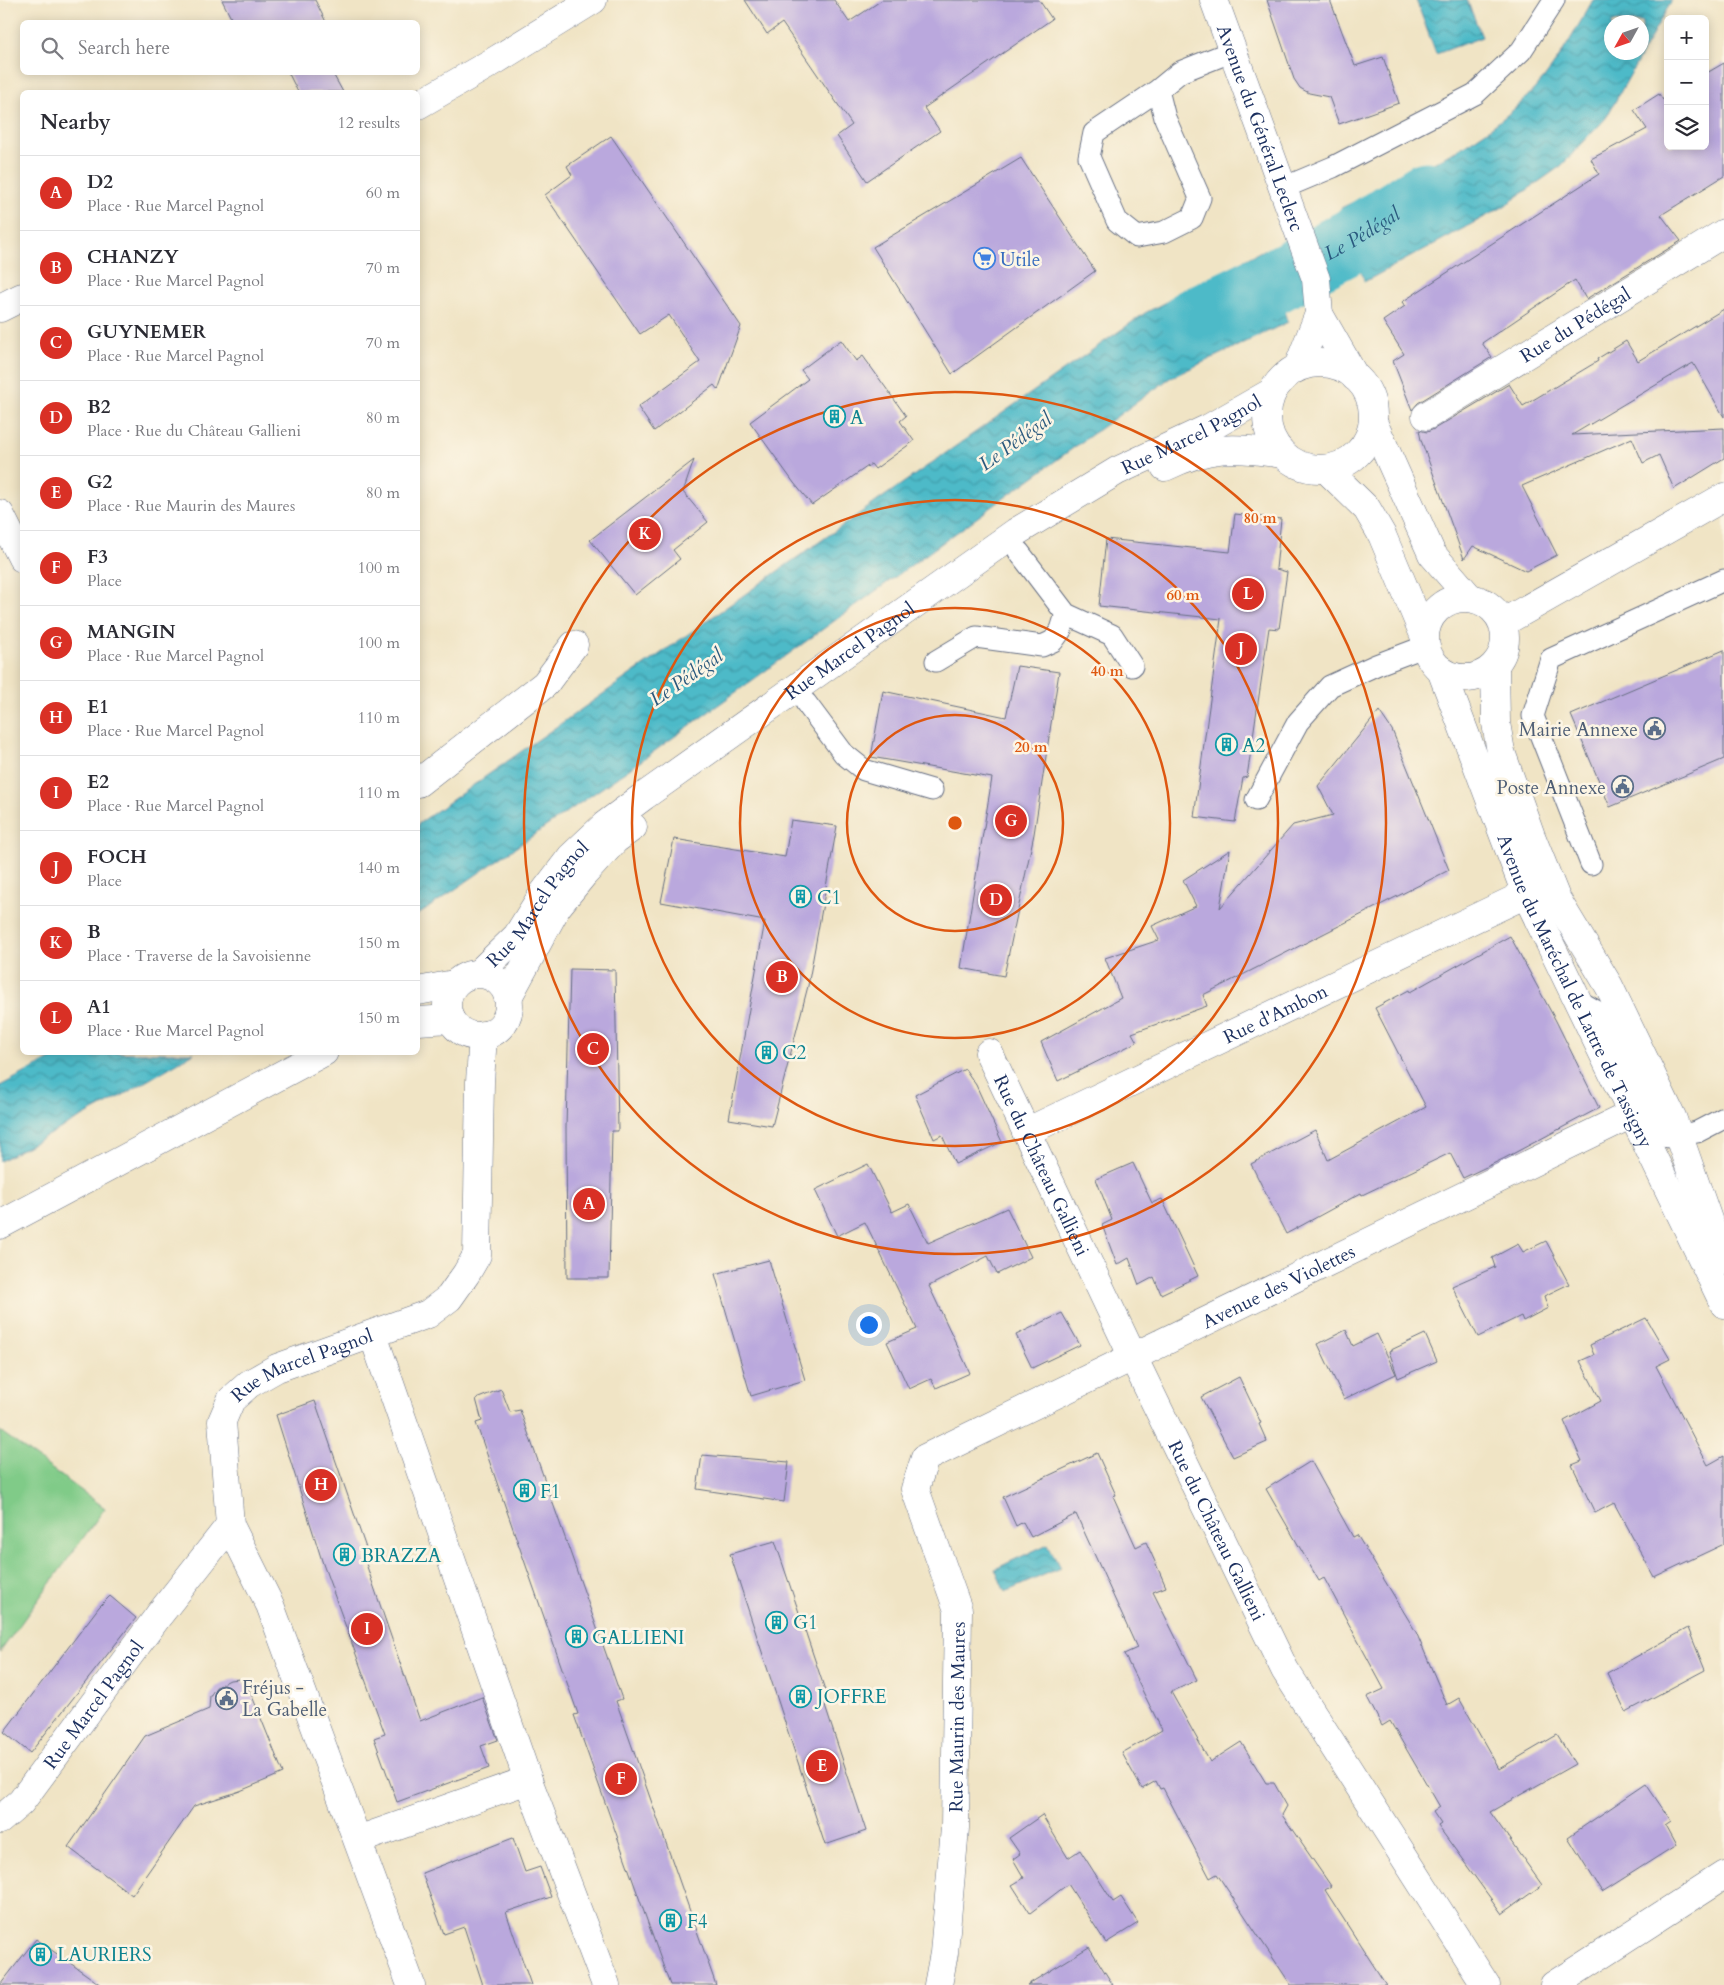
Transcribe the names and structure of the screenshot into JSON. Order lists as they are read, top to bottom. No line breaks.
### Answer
{"streets":{"street":["Avenue du Général Leclerc","Rue du Pédégal","Rue Marcel Pagnol","Avenue du Maréchal de Lattre de Tassigny","Rue d'Ambon","Rue du Château Gallieni","Avenue des Violettes","Rue Maurin des Maures"]},"crossings":[["Avenue du Général Leclerc","Rue Marcel Pagnol"],["Avenue du Maréchal de Lattre de Tassigny","Rue d'Ambon"],["Avenue du Maréchal de Lattre de Tassigny","Avenue des Violettes"],["Rue d'Ambon","Rue du Château Gallieni"],["Rue du Château Gallieni","Avenue des Violettes"],["Avenue des Violettes","Rue Maurin des Maures"]],"water":["Le Pédégal"],"places":{"supermarket":["Utile"],"building":["A","A2","C1","C2","F1","BRAZZA","G1","GALLIENI","JOFFRE","F4","LAURIERS"],"public building":["Mairie Annexe","Poste Annexe","Fréjus - La Gabelle"]},"north":"bottom left","page":{"map_buttons":["+","−"],"search":"Search here","heading":["Nearby","12 results"],"list":[{"mark":"A","name":"D2","note":"Place · Rue Marcel Pagnol","value":"60 m"},{"mark":"B","name":"CHANZY","note":"Place · Rue Marcel Pagnol","value":"70 m"},{"mark":"C","name":"GUYNEMER","note":"Place · Rue Marcel Pagnol","value":"70 m"},{"mark":"D","name":"B2","note":"Place · Rue du Château Gallieni","value":"80 m"},{"mark":"E","name":"G2","note":"Place · Rue Maurin des Maures","value":"80 m"},{"mark":"F","name":"F3","note":"Place","value":"100 m"},{"mark":"G","name":"MANGIN","note":"Place · Rue Marcel Pagnol","value":"100 m"},{"mark":"H","name":"E1","note":"Place · Rue Marcel Pagnol","value":"110 m"},{"mark":"I","name":"E2","note":"Place · Rue Marcel Pagnol","value":"110 m"},{"mark":"J","name":"FOCH","note":"Place","value":"140 m"},{"mark":"K","name":"B","note":"Place · Traverse de la Savoisienne","value":"150 m"},{"mark":"L","name":"A1","note":"Place · Rue Marcel Pagnol","value":"150 m"}],"pins":["K","L","J","G","D","B","C","A","H","I","E","F"]},"rings":["80 m","60 m","40 m","20 m"]}
